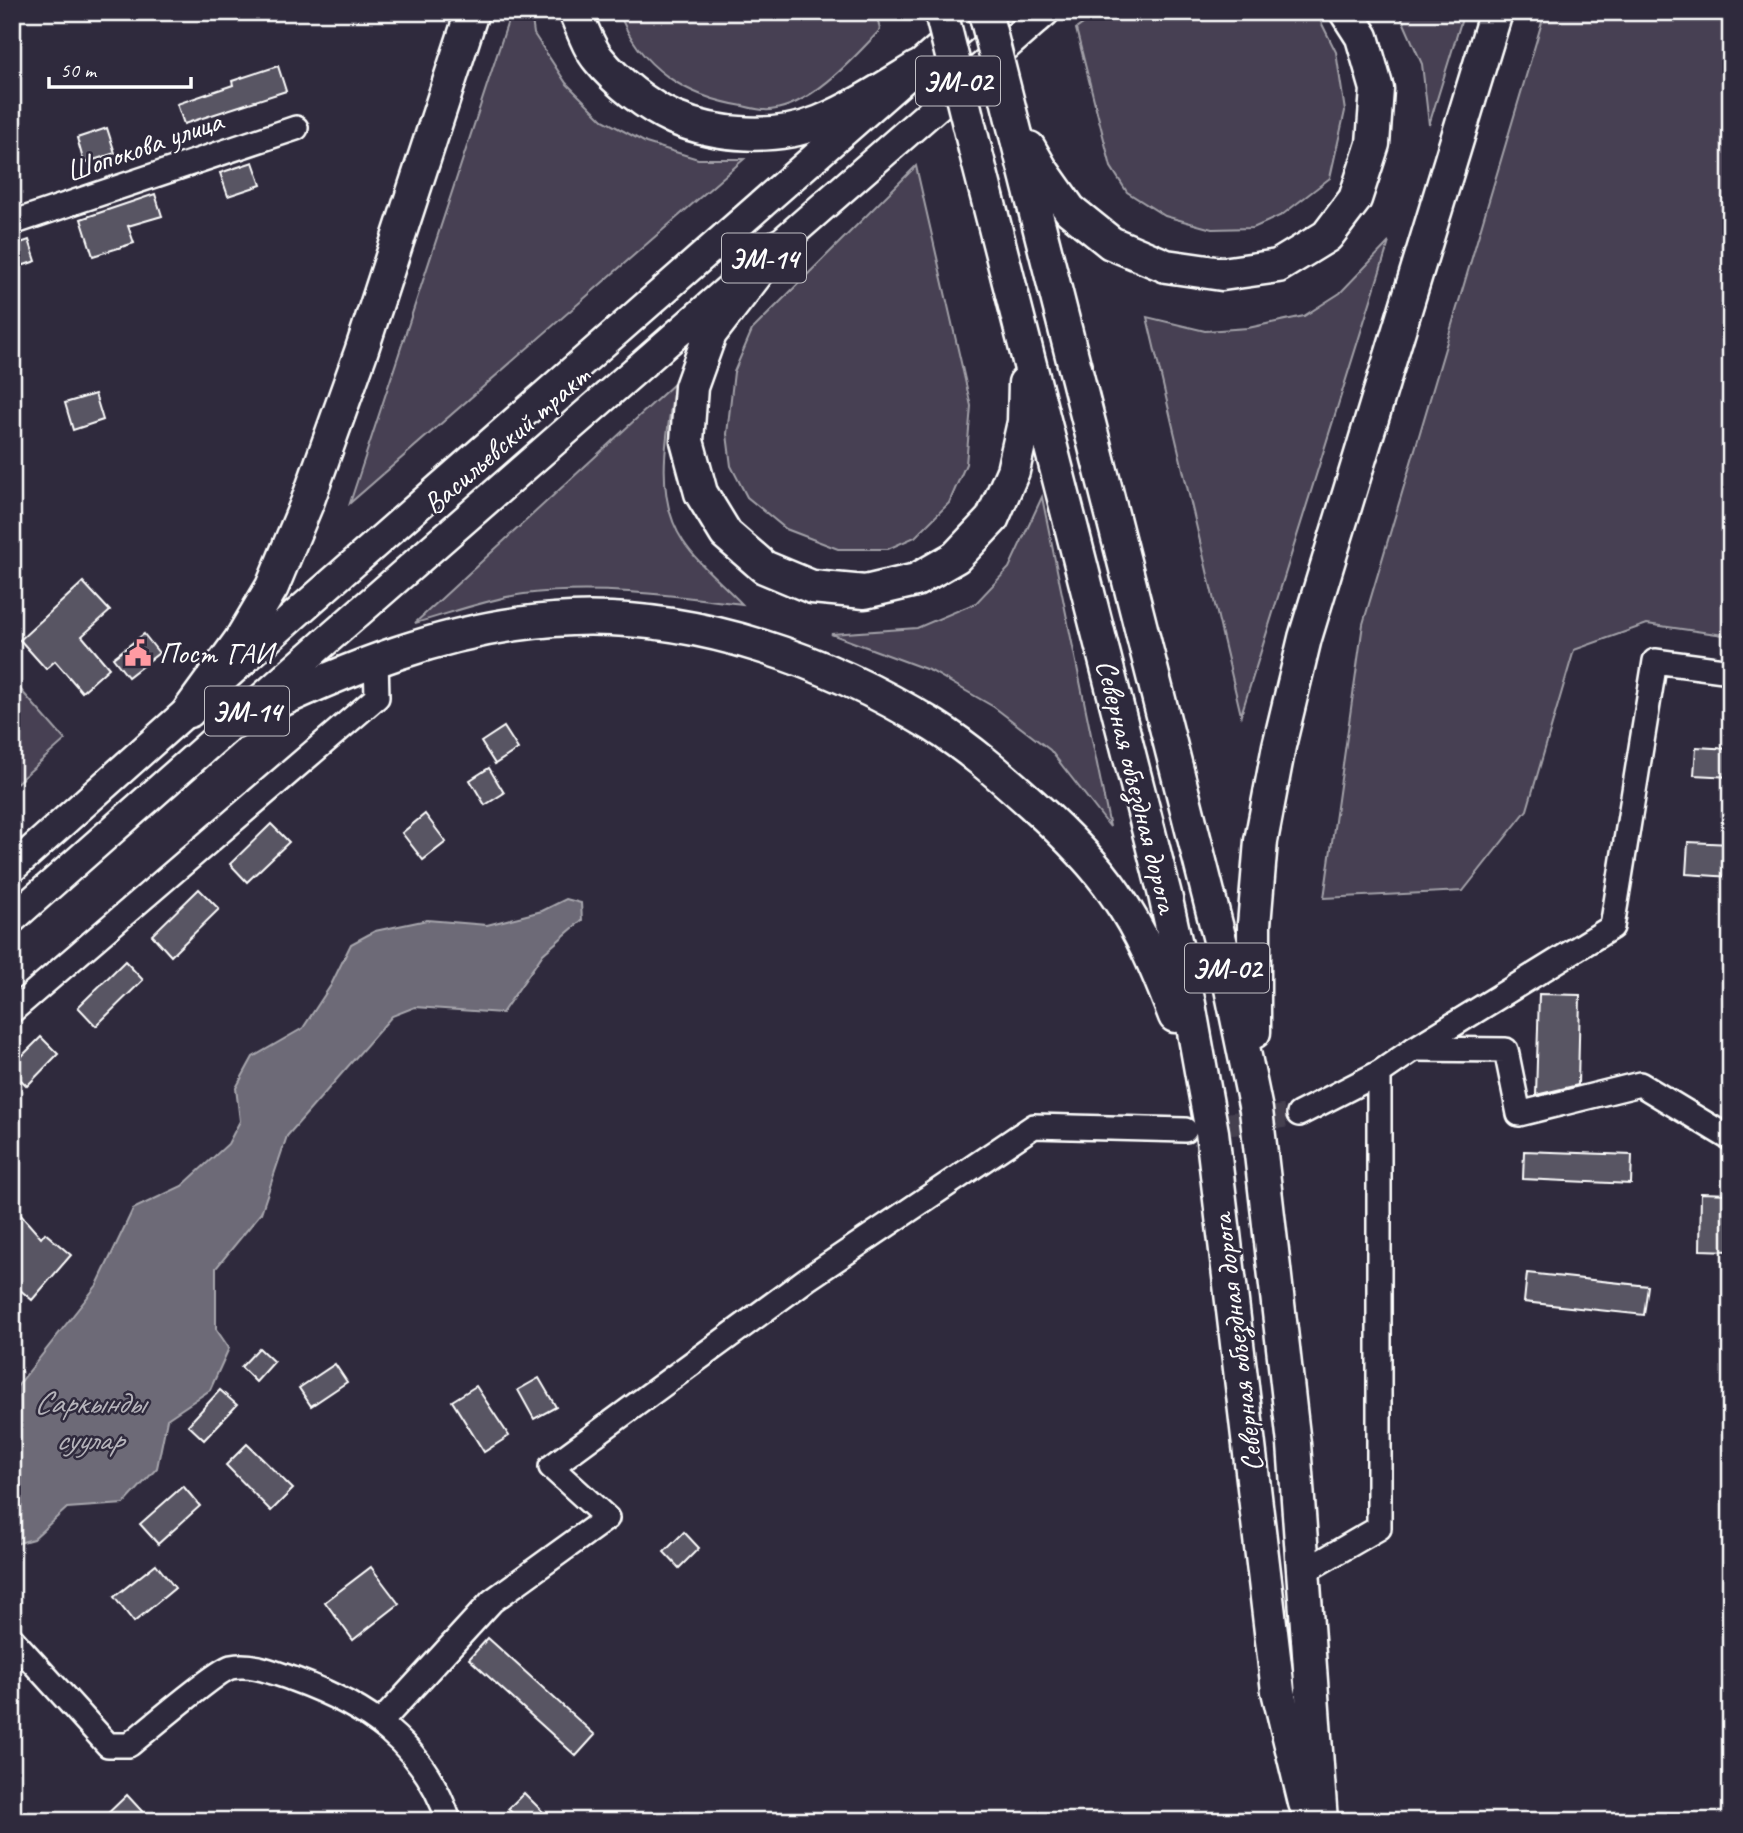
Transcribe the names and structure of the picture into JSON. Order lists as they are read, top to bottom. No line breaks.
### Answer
{"streets":{"highway":["ЭМ-02","Северная объездная дорога"],"main road":["ЭМ-14","Васильевский тракт"],"street":["Шопокова улица"]},"crossings":[["Васильевский тракт","Северная объездная дорога"]],"water":["Саркынды суулар"],"places":{"public building":["Пост ГАИ"]},"scale_bar":"50 m"}
